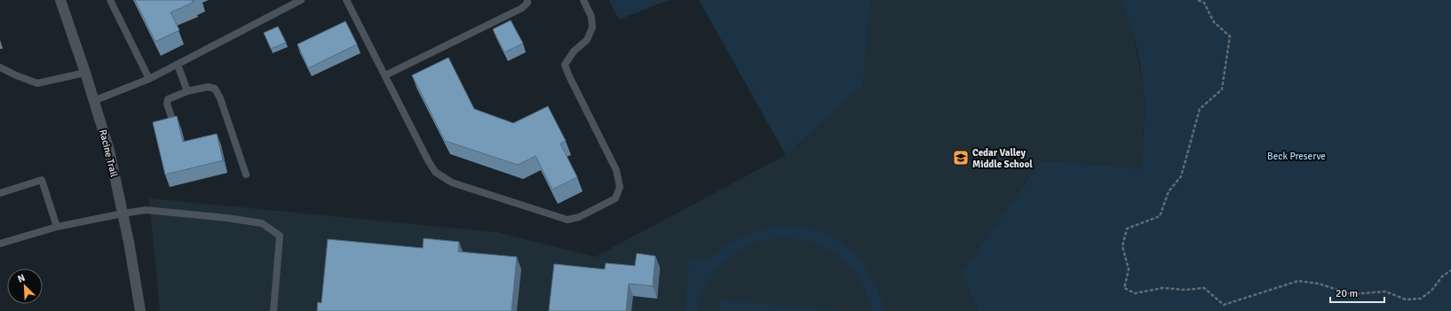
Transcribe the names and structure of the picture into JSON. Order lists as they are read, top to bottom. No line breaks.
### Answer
{"streets":{"street":["Racine Trail"]},"parks":["Beck Preserve"],"places":{"school or university":["Cedar Valley Middle School"]},"scale_bar":"20 m","north":"top left"}
